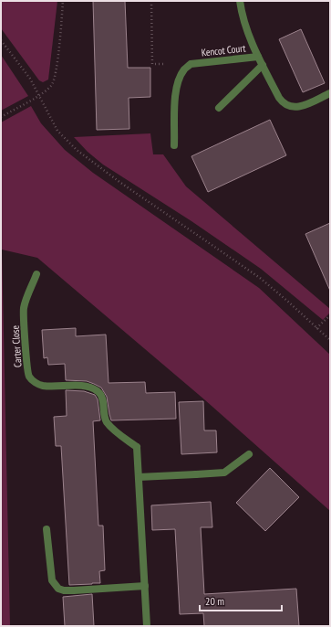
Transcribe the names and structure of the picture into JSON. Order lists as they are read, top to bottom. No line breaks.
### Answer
{"streets":{"street":["Kencot Court","Carter Close"]},"scale_bar":"20 m"}
